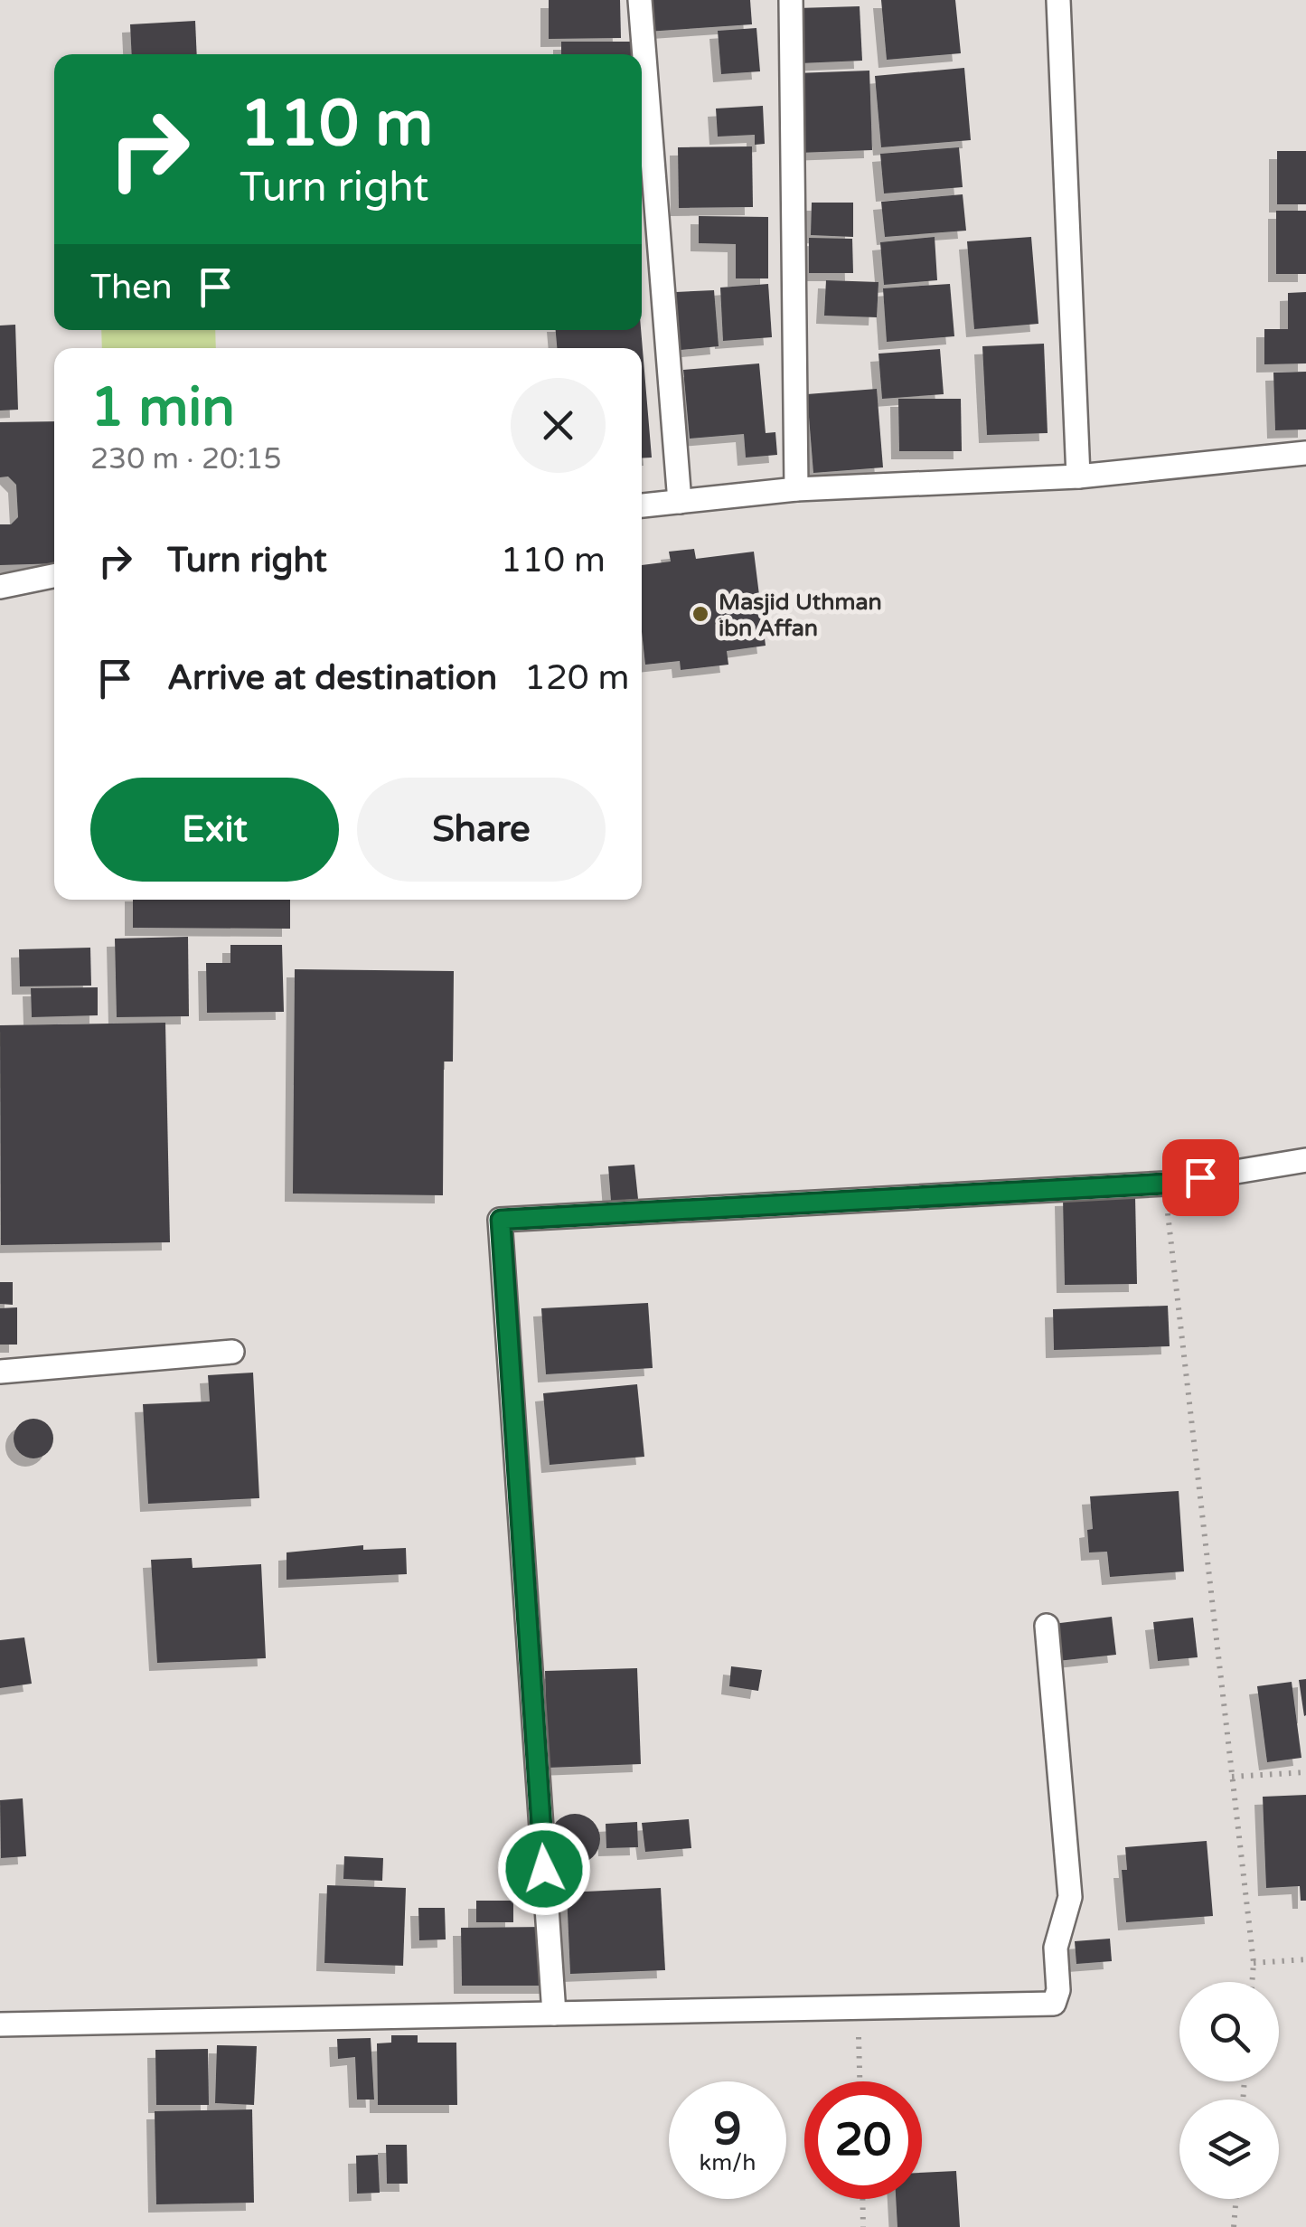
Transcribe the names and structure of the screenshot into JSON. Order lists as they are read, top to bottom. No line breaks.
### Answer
{"places":["Masjid Uthman ibn Affan"],"page":{"turn":["110 m","Turn right"],"then":"Then","heading":["1 min","230 m · 20:15"],"list":[{"name":"Turn right","value":"110 m"},{"name":"Arrive at destination","value":"120 m"}],"buttons":["Exit","Share"],"speed":"9 km/h","limit":"20"}}
